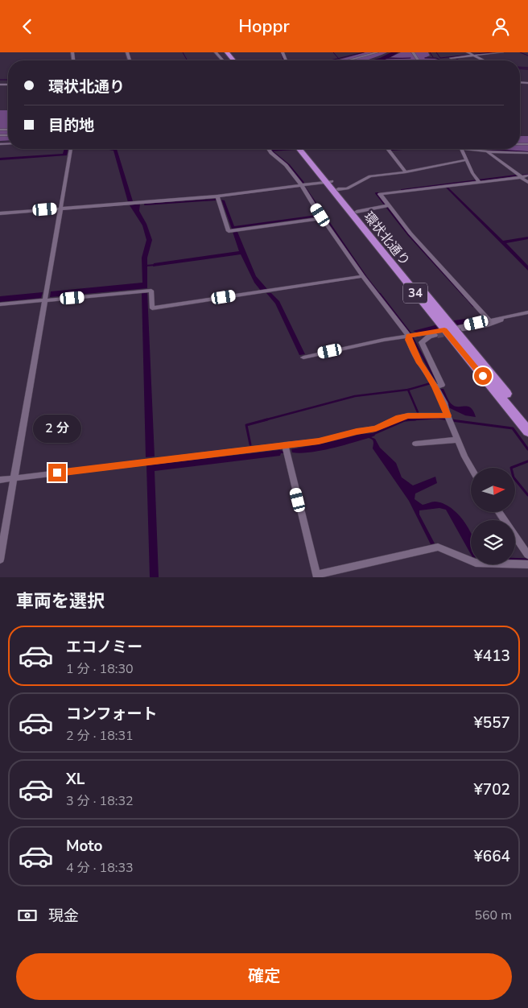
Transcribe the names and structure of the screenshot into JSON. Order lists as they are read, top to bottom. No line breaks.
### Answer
{"streets":{"highway":["環状北通り","34"]},"north":"right","page":{"header":"Hoppr","banner":["環状北通り","目的地"],"bubble":"2 分","heading":"車両を選択","list":[{"name":"エコノミー","note":"1 分 · 18:30","value":"¥413"},{"name":"コンフォート","note":"2 分 · 18:31","value":"¥557"},{"name":"XL","note":"3 分 · 18:32","value":"¥702"},{"name":"Moto","note":"4 分 · 18:33","value":"¥664"}],"pay":["現金","560 m"],"buttons":"確定"}}
